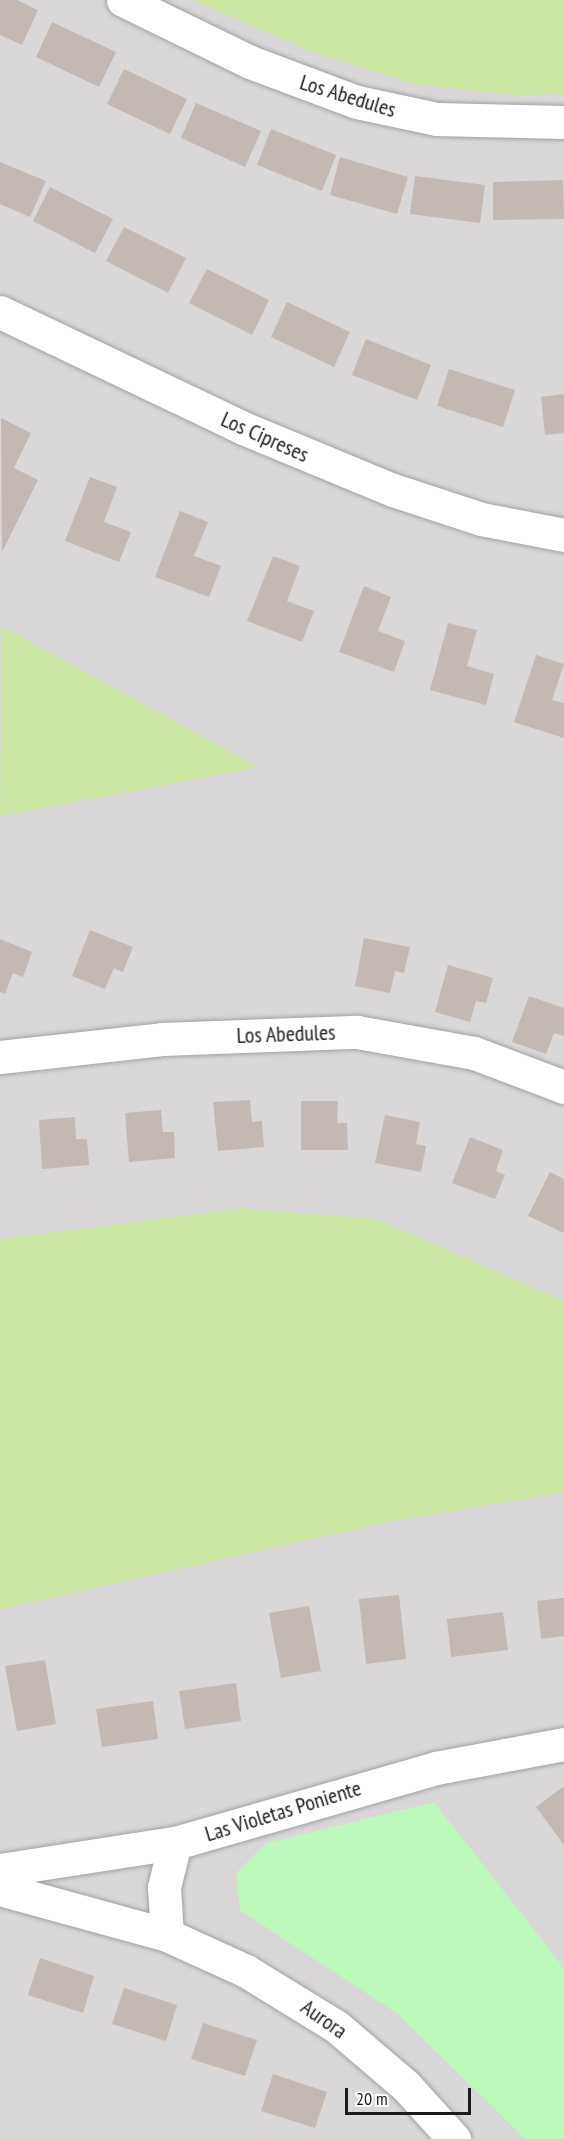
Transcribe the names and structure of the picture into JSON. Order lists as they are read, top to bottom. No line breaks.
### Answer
{"streets":{"street":["Los Abedules","Los Cipreses","Las Violetas Poniente","Aurora"]},"scale_bar":"20 m"}
